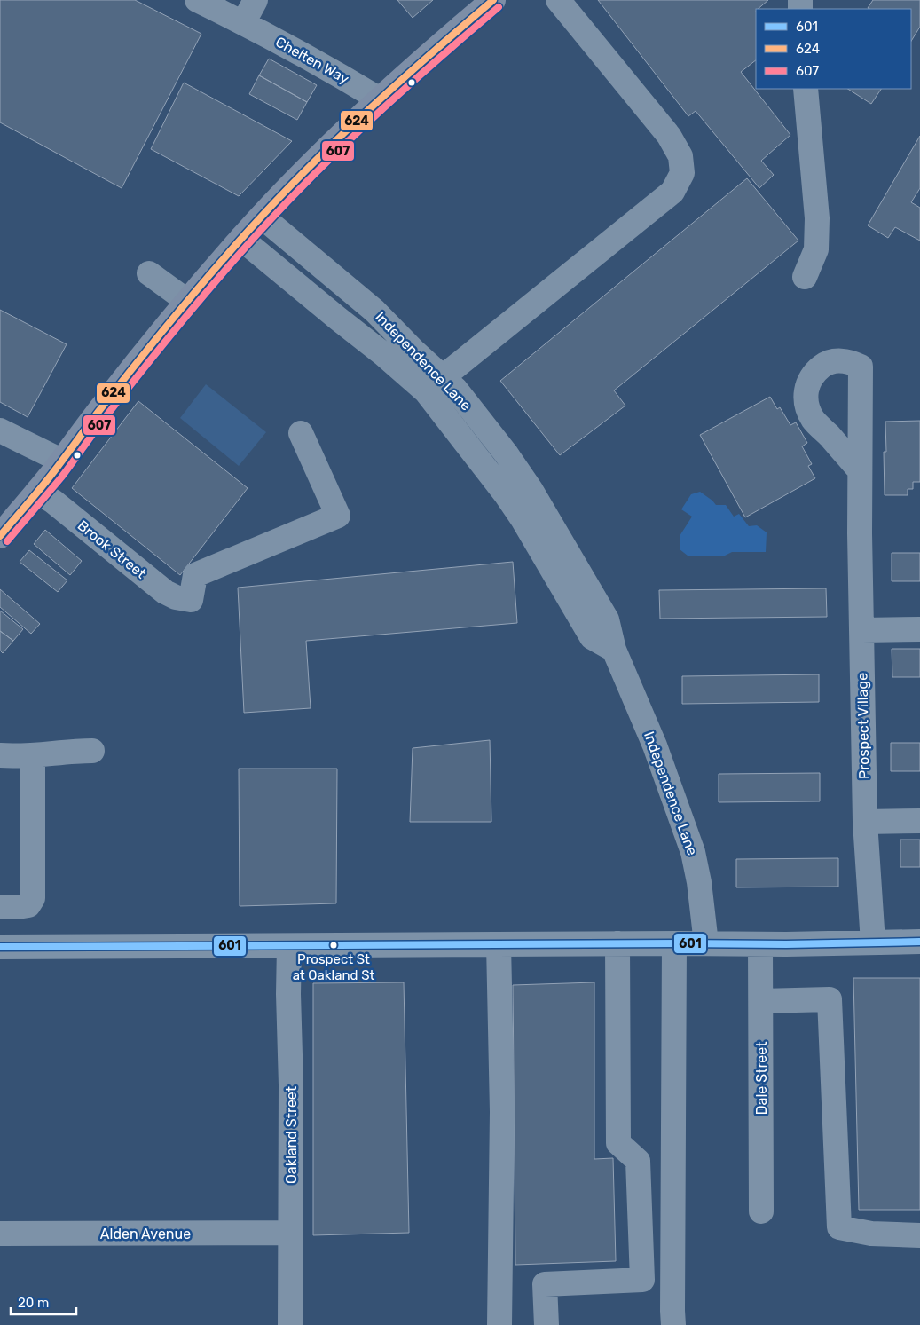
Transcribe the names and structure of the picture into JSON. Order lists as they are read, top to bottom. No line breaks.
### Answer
{"streets":{"street":["Chelten Way","Independence Lane","Brook Street","Prospect Village","Dale Street","Oakland Street","Alden Avenue"]},"crossings":[["Oakland Street","Alden Avenue"]],"places":["Prospect St at Oakland St"],"lines":["transit line 624","transit line 607","transit line 601"],"legend":["601","624","607"],"scale_bar":"20 m"}
